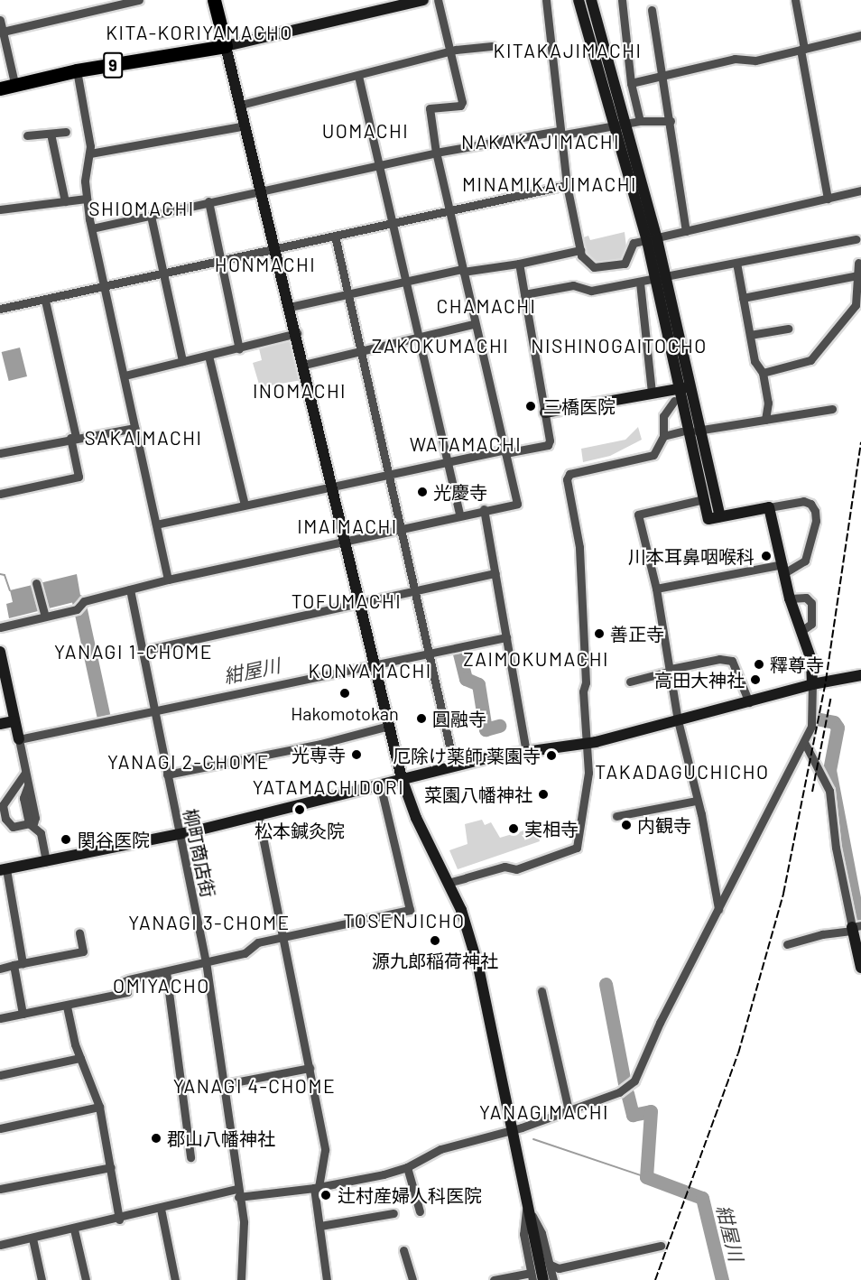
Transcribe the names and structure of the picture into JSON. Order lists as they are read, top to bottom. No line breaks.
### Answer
{"streets":{"main road":["9"],"street":["柳町商店街"]},"districts":["KITA-KORIYAMACHO","KITAKAJIMACHI","UOMACHI","NAKAKAJIMACHI","MINAMIKAJIMACHI","SHIOMACHI","HONMACHI","CHAMACHI","ZAKOKUMACHI","NISHINOGAITOCHO","INOMACHI","SAKAIMACHI","WATAMACHI","IMAIMACHI","TOFUMACHI","YANAGI 1-CHOME","ZAIMOKUMACHI","KONYAMACHI","YANAGI 2-CHOME","TAKADAGUCHICHO","YATAMACHIDORI","TOSENJICHO","YANAGI 3-CHOME","OMIYACHO","YANAGI 4-CHOME","YANAGIMACHI"],"water":["紺屋川"],"places":["三橋医院","光慶寺","川本耳鼻咽喉科","善正寺","釋尊寺","高田大神社","Hakomotokan","圓融寺","光専寺","厄除け薬師 薬園寺","菜園八幡神社","松本鍼灸院","内観寺","実相寺","関谷医院","源九郎稲荷神社","郡山八幡神社","辻村産婦人科医院"]}
